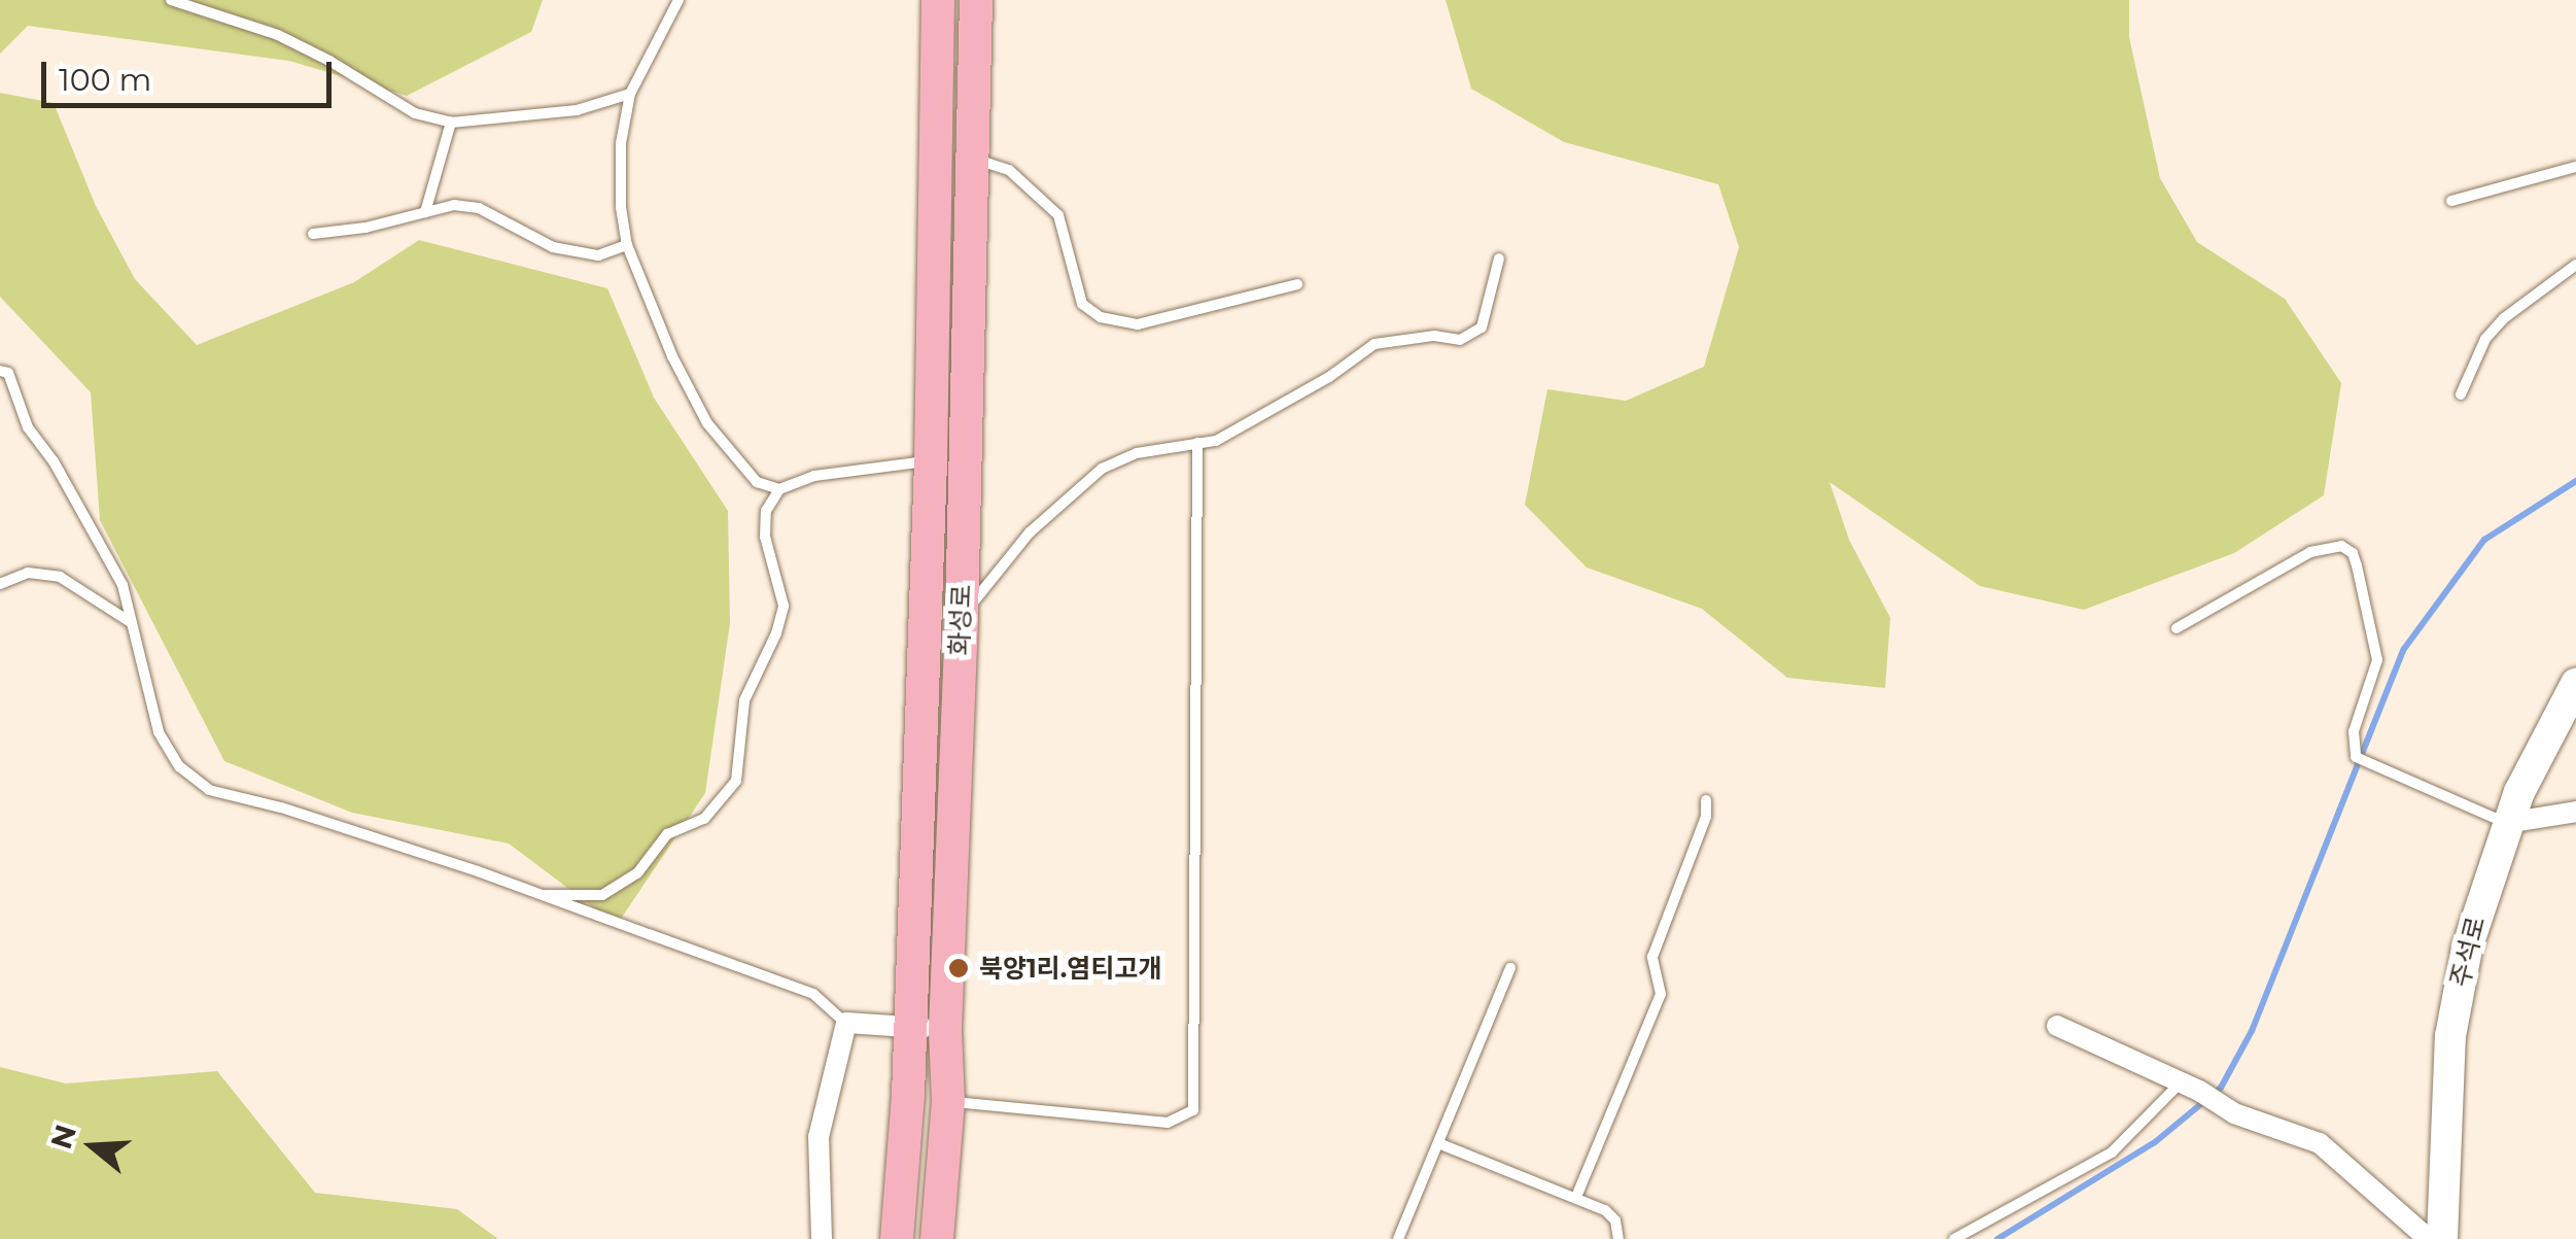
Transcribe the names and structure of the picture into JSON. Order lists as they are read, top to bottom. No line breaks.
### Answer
{"streets":{"main road":["화성로","주석로"]},"places":["북양1리.염티고개"],"scale_bar":"100 m","north":"left"}
